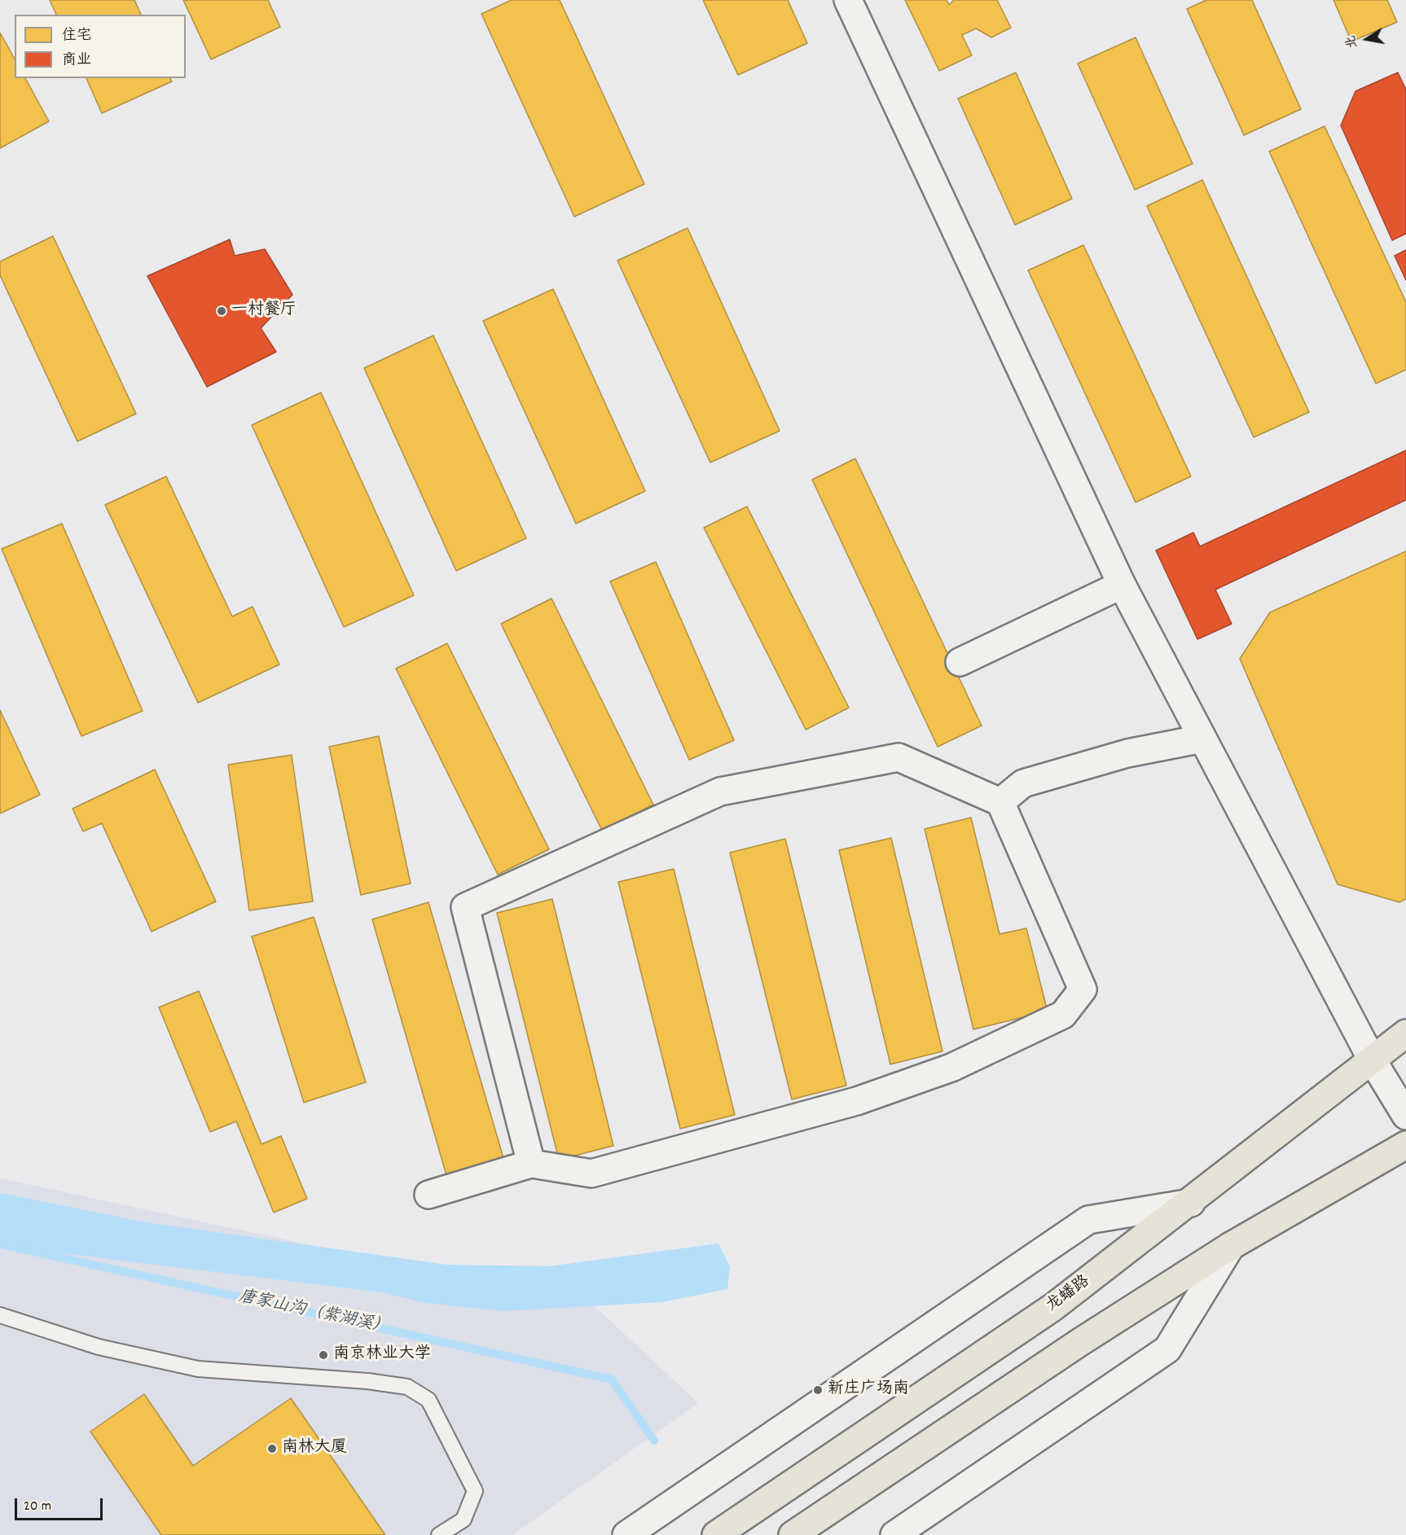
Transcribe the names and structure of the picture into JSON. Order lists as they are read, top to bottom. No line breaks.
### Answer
{"streets":{"main road":["龙蟠路"]},"water":["唐家山沟（紫湖溪）"],"places":["一村餐厅","南京林业大学","新庄广场南","南林大厦"],"legend":["住宅","商业"],"scale_bar":"20 m","north":"left"}
